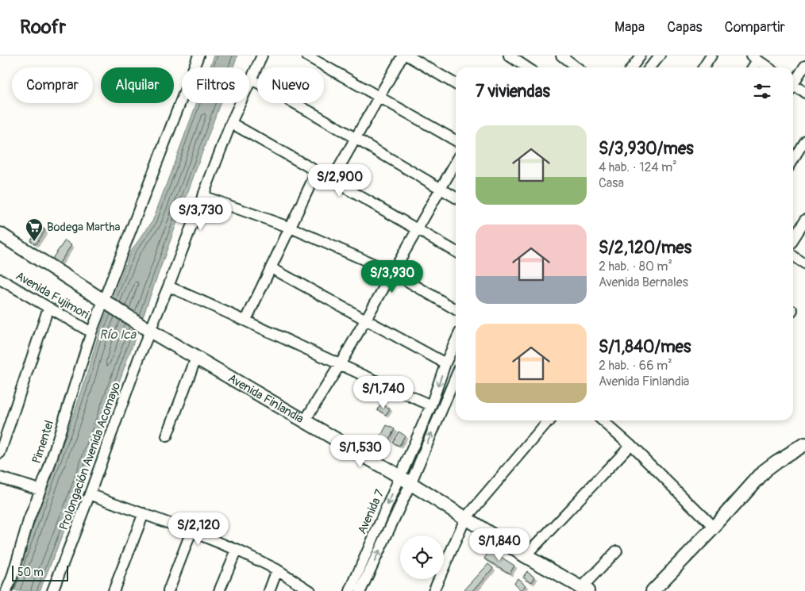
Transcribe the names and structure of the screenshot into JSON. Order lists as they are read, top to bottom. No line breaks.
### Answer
{"streets":{"main road":["Avenida Finlandia"],"street":["Avenida Fujimori","Pimentel","Prolongación Avenida Acomayo","Avenida 7"]},"crossings":[["Avenida Fujimori","Pimentel"],["Avenida Finlandia","Pimentel"],["Avenida Finlandia","Prolongación Avenida Acomayo"],["Avenida Finlandia","Avenida 7"]],"water":["Río Ica"],"places":{"supermarket":["Bodega Martha"]},"scale_bar":"50 m","page":{"header":"Roofr","nav":["Mapa","Capas","Compartir"],"chip":["Comprar","Alquilar","Filtros","Nuevo"],"heading":"7 viviendas","list":[{"name":"S/3,930/mes","note":"4 hab. · 124 m² · Casa"},{"name":"S/2,120/mes","note":"2 hab. · 80 m² · Avenida Bernales"},{"name":"S/1,840/mes","note":"2 hab. · 66 m² · Avenida Finlandia"}],"price":["S/2,900","S/3,730","S/3,930","S/1,740","S/1,530","S/2,120","S/1,840"],"scale":"50 m"}}
